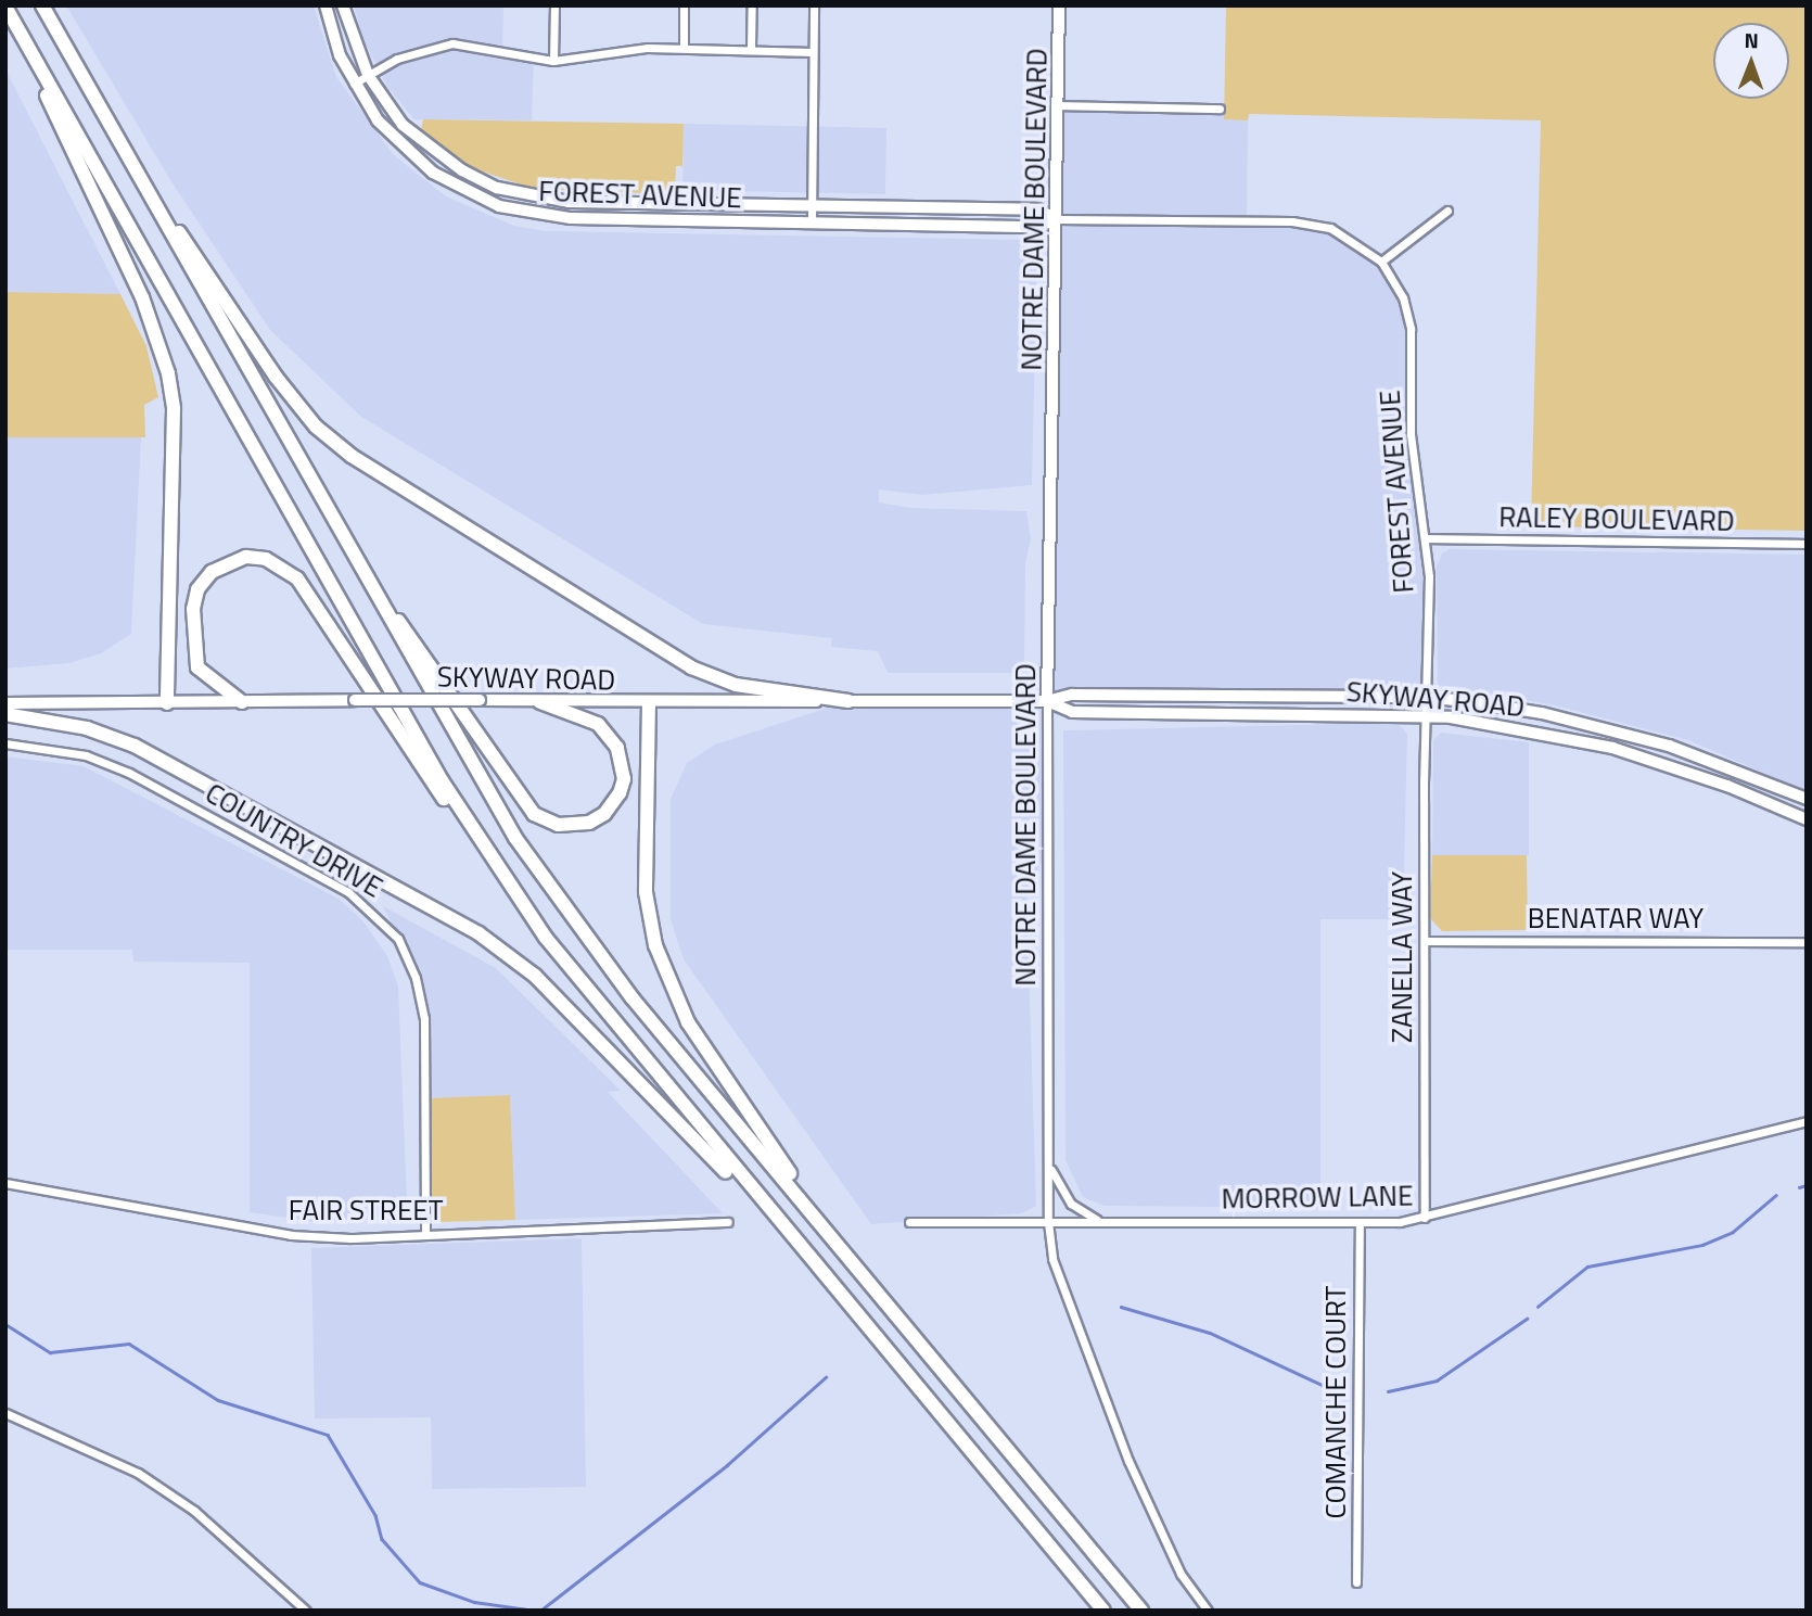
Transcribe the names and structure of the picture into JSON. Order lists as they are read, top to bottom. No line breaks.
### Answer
{"streets":{"main road":["FOREST AVENUE","NOTRE DAME BOULEVARD","SKYWAY ROAD"],"street":["RALEY BOULEVARD","COUNTRY DRIVE","BENATAR WAY","ZANELLA WAY","MORROW LANE","FAIR STREET","COMANCHE COURT"]},"crossings":[["FOREST AVENUE","NOTRE DAME BOULEVARD"],["FOREST AVENUE","RALEY BOULEVARD"],["FOREST AVENUE","SKYWAY ROAD"],["FOREST AVENUE","ZANELLA WAY"],["NOTRE DAME BOULEVARD","SKYWAY ROAD"],["NOTRE DAME BOULEVARD","MORROW LANE"],["SKYWAY ROAD","ZANELLA WAY"],["COUNTRY DRIVE","FAIR STREET"],["BENATAR WAY","ZANELLA WAY"],["ZANELLA WAY","MORROW LANE"],["MORROW LANE","COMANCHE COURT"]],"north":"top"}
